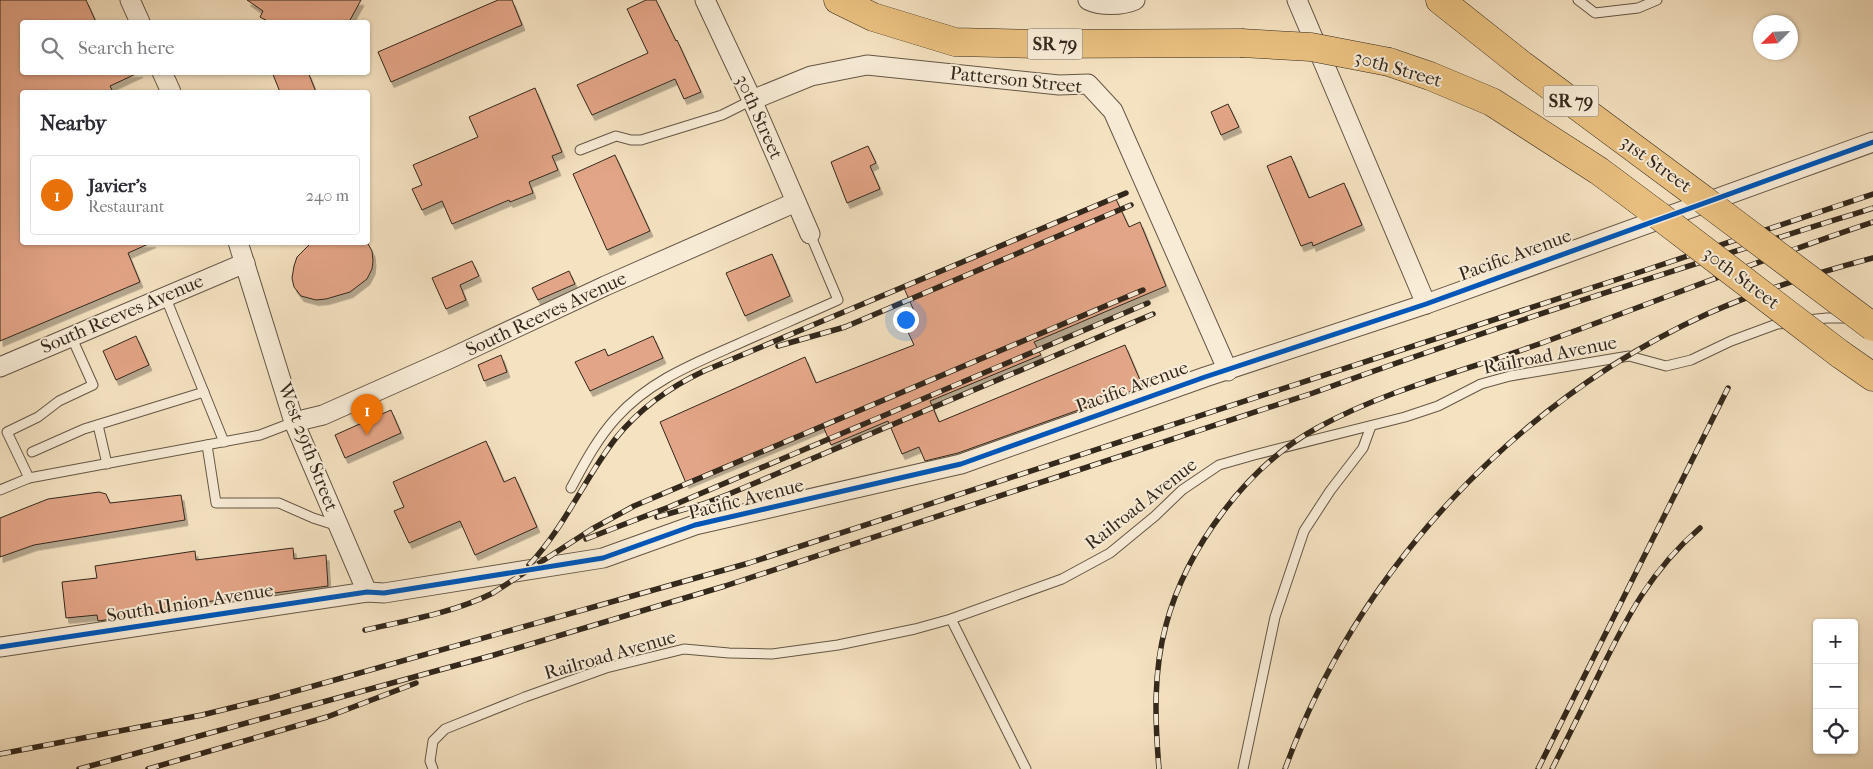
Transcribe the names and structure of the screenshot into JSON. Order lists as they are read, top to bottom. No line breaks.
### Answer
{"streets":{"main road":["SR 79","30th Street","31st Street"],"street":["Patterson Street","Pacific Avenue","South Reeves Avenue","West 29th Street","South Union Avenue"],"lane":["Railroad Avenue"]},"crossings":[["30th Street","Patterson Street"],["30th Street","South Reeves Avenue"],["Patterson Street","Pacific Avenue"],["Pacific Avenue","West 29th Street"],["Pacific Avenue","South Union Avenue"],["South Reeves Avenue","West 29th Street"],["West 29th Street","South Union Avenue"]],"north":"bottom left","page":{"search":"Search here","heading":"Nearby","list":[{"mark":"1","name":"Javier's","note":"Restaurant","value":"240 m"}],"pins":"1","map_buttons":["+","−"]}}
